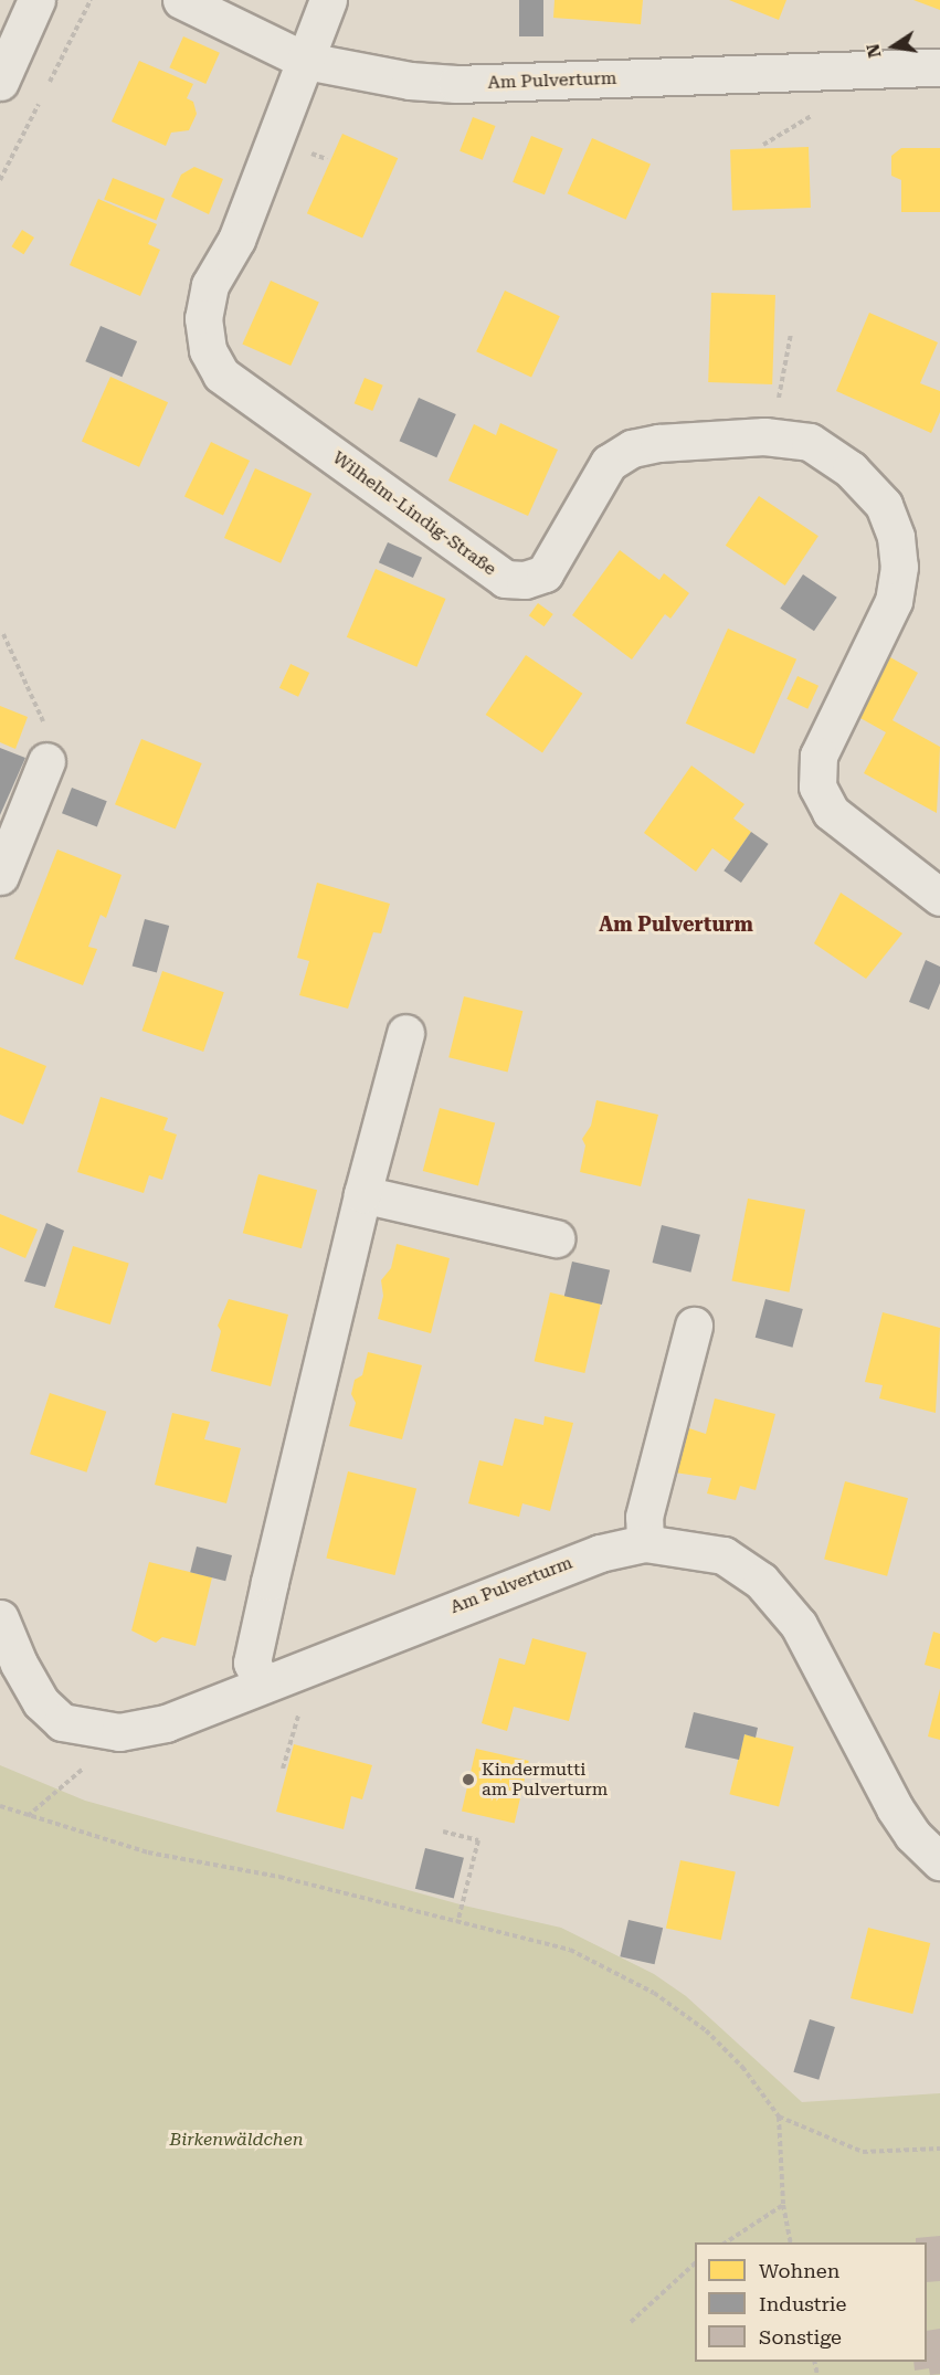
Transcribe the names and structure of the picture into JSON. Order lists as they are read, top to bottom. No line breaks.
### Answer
{"streets":{"street":["Am Pulverturm","Wilhelm-Lindig-Straße"]},"crossings":[["Am Pulverturm","Wilhelm-Lindig-Straße"]],"districts":["Am Pulverturm"],"parks":["Birkenwäldchen"],"places":["Kindermutti am Pulverturm"],"legend":["Wohnen","Industrie","Sonstige"],"north":"left"}
